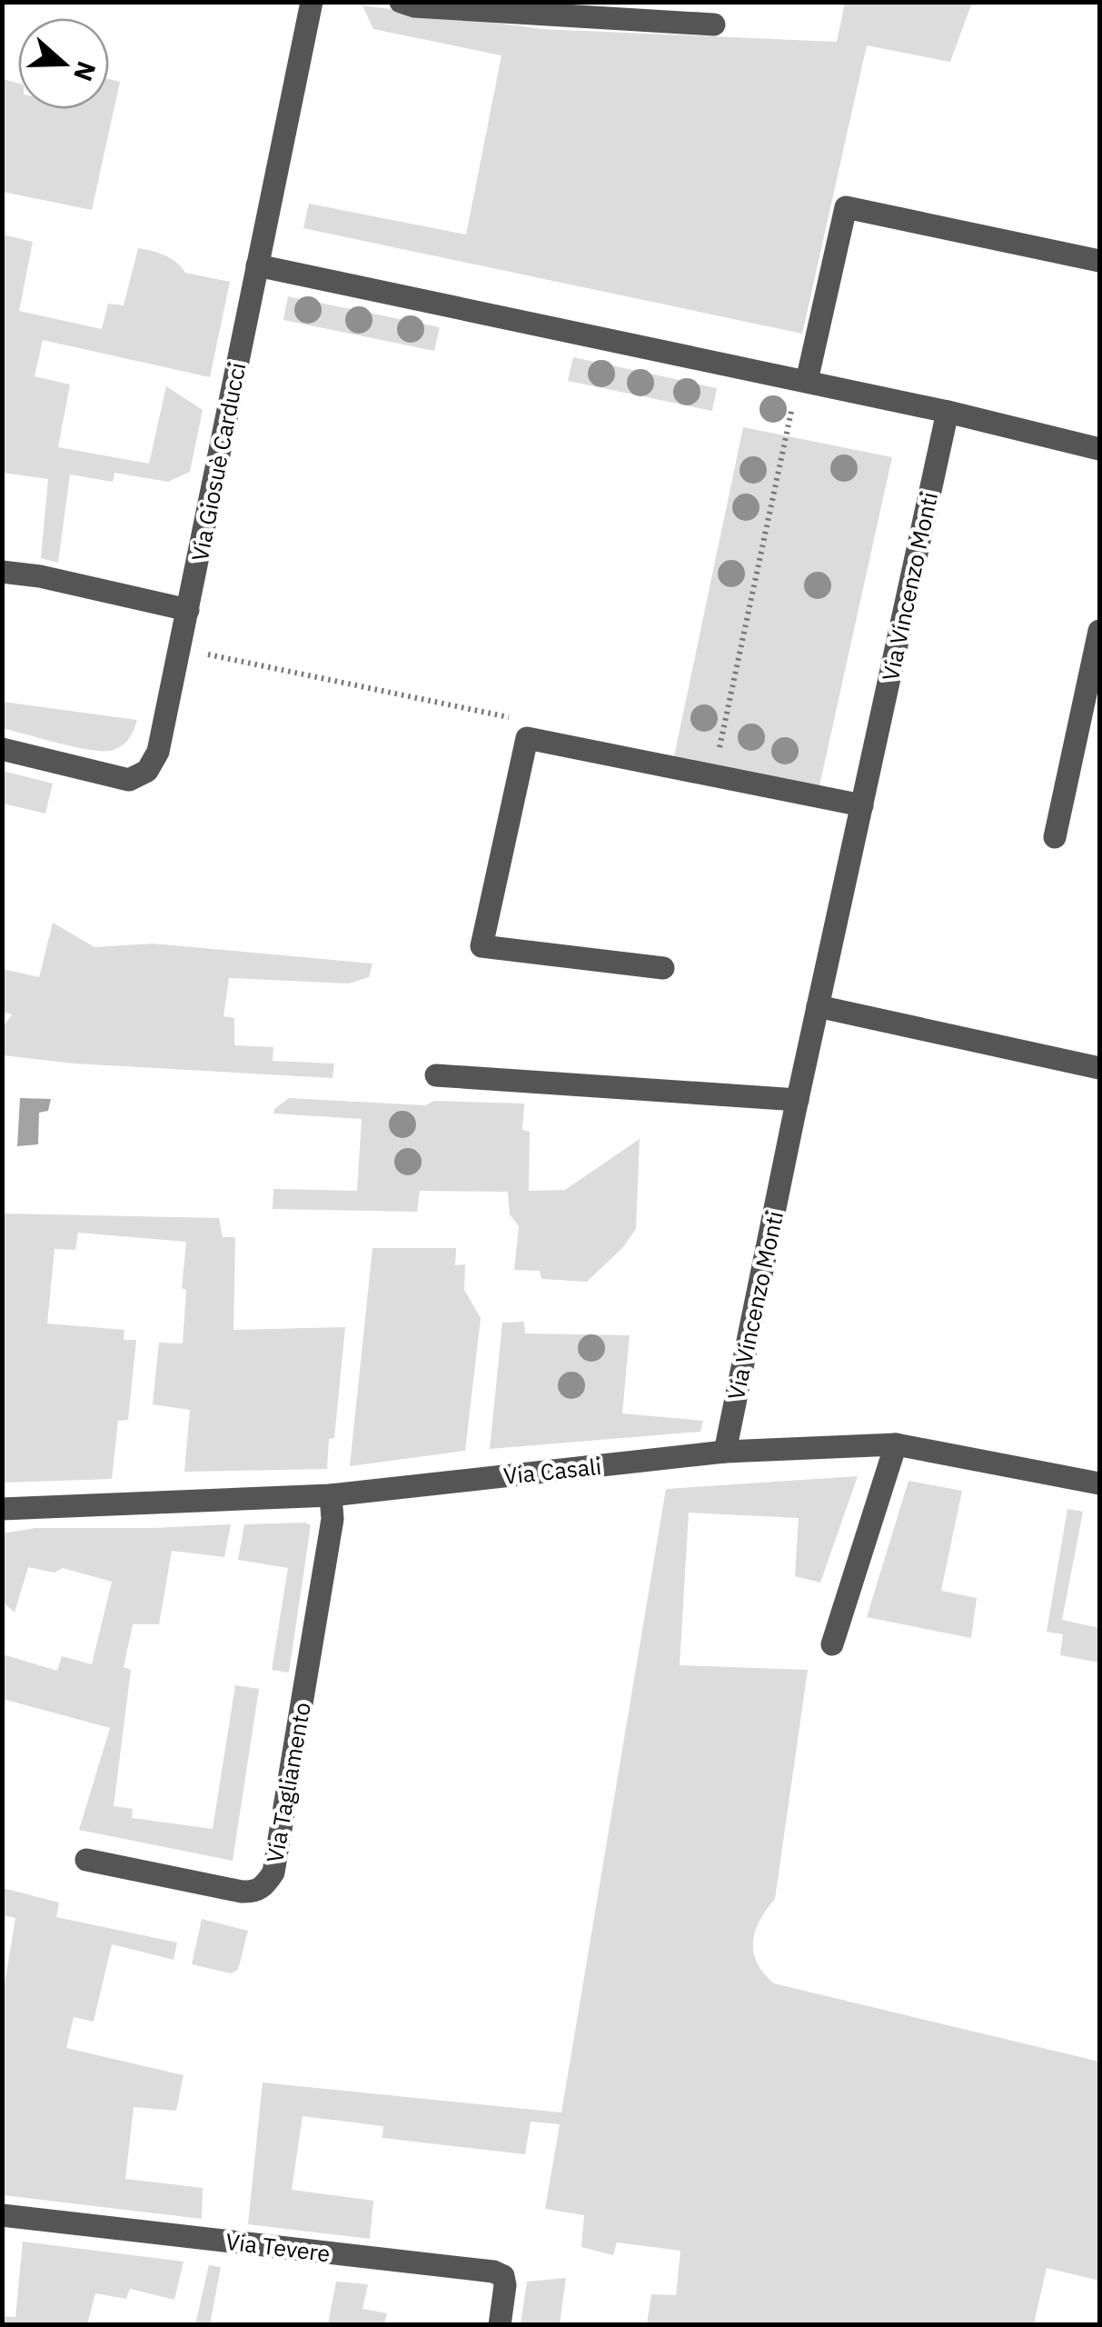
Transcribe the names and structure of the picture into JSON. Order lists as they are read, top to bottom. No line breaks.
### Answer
{"streets":{"street":["Via Giosuè Carducci","Via Vincenzo Monti","Via Casali","Via Tagliamento","Via Tevere"]},"crossings":[["Via Vincenzo Monti","Via Casali"],["Via Casali","Via Tagliamento"]],"north":"right"}
